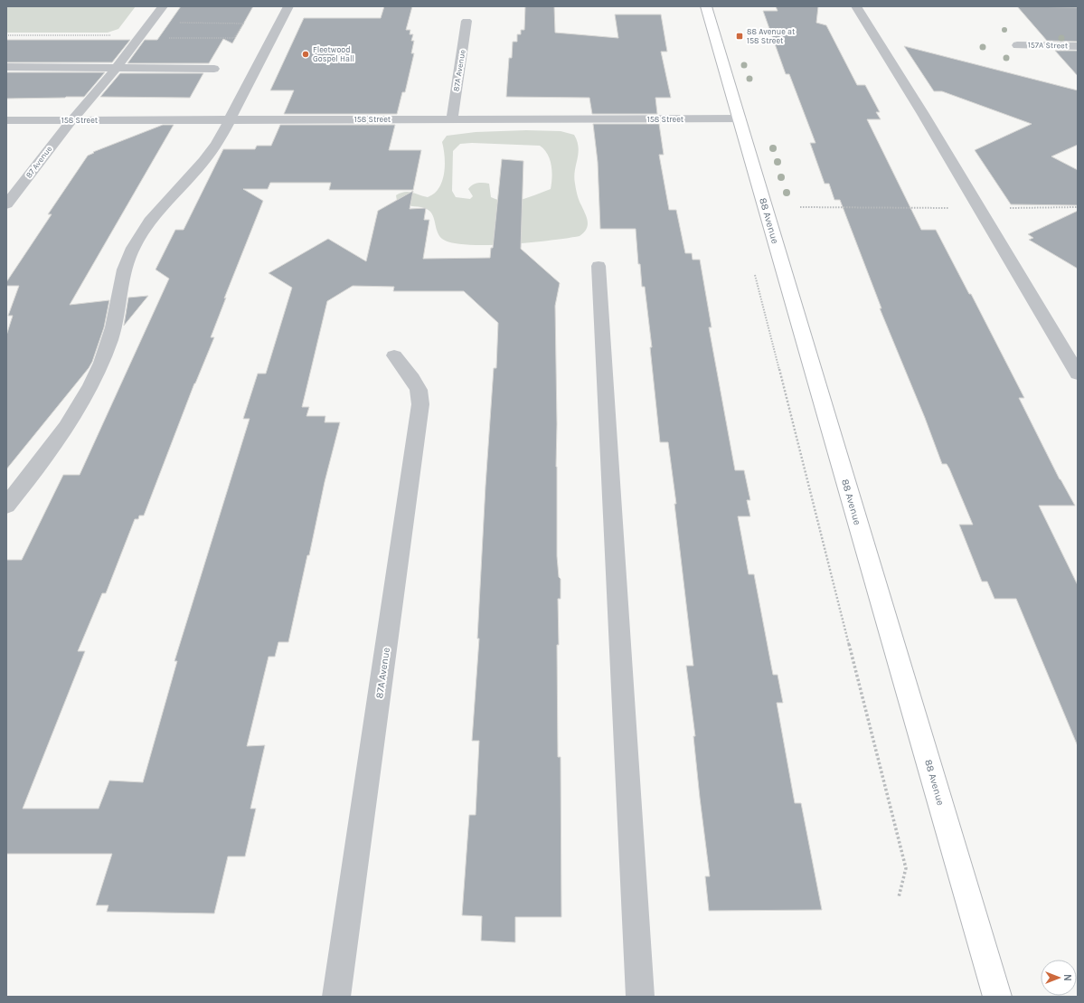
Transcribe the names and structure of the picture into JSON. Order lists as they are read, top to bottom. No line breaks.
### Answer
{"streets":{"main road":["88 Avenue"],"street":["157A Street","87A Avenue","158 Street","87 Avenue"]},"crossings":[["87A Avenue","158 Street"],["158 Street","87 Avenue"],["158 Street","88 Avenue"]],"places":{"transit":["88 Avenue at 158 Street"],"other":["Fleetwood Gospel Hall"]},"north":"right"}
